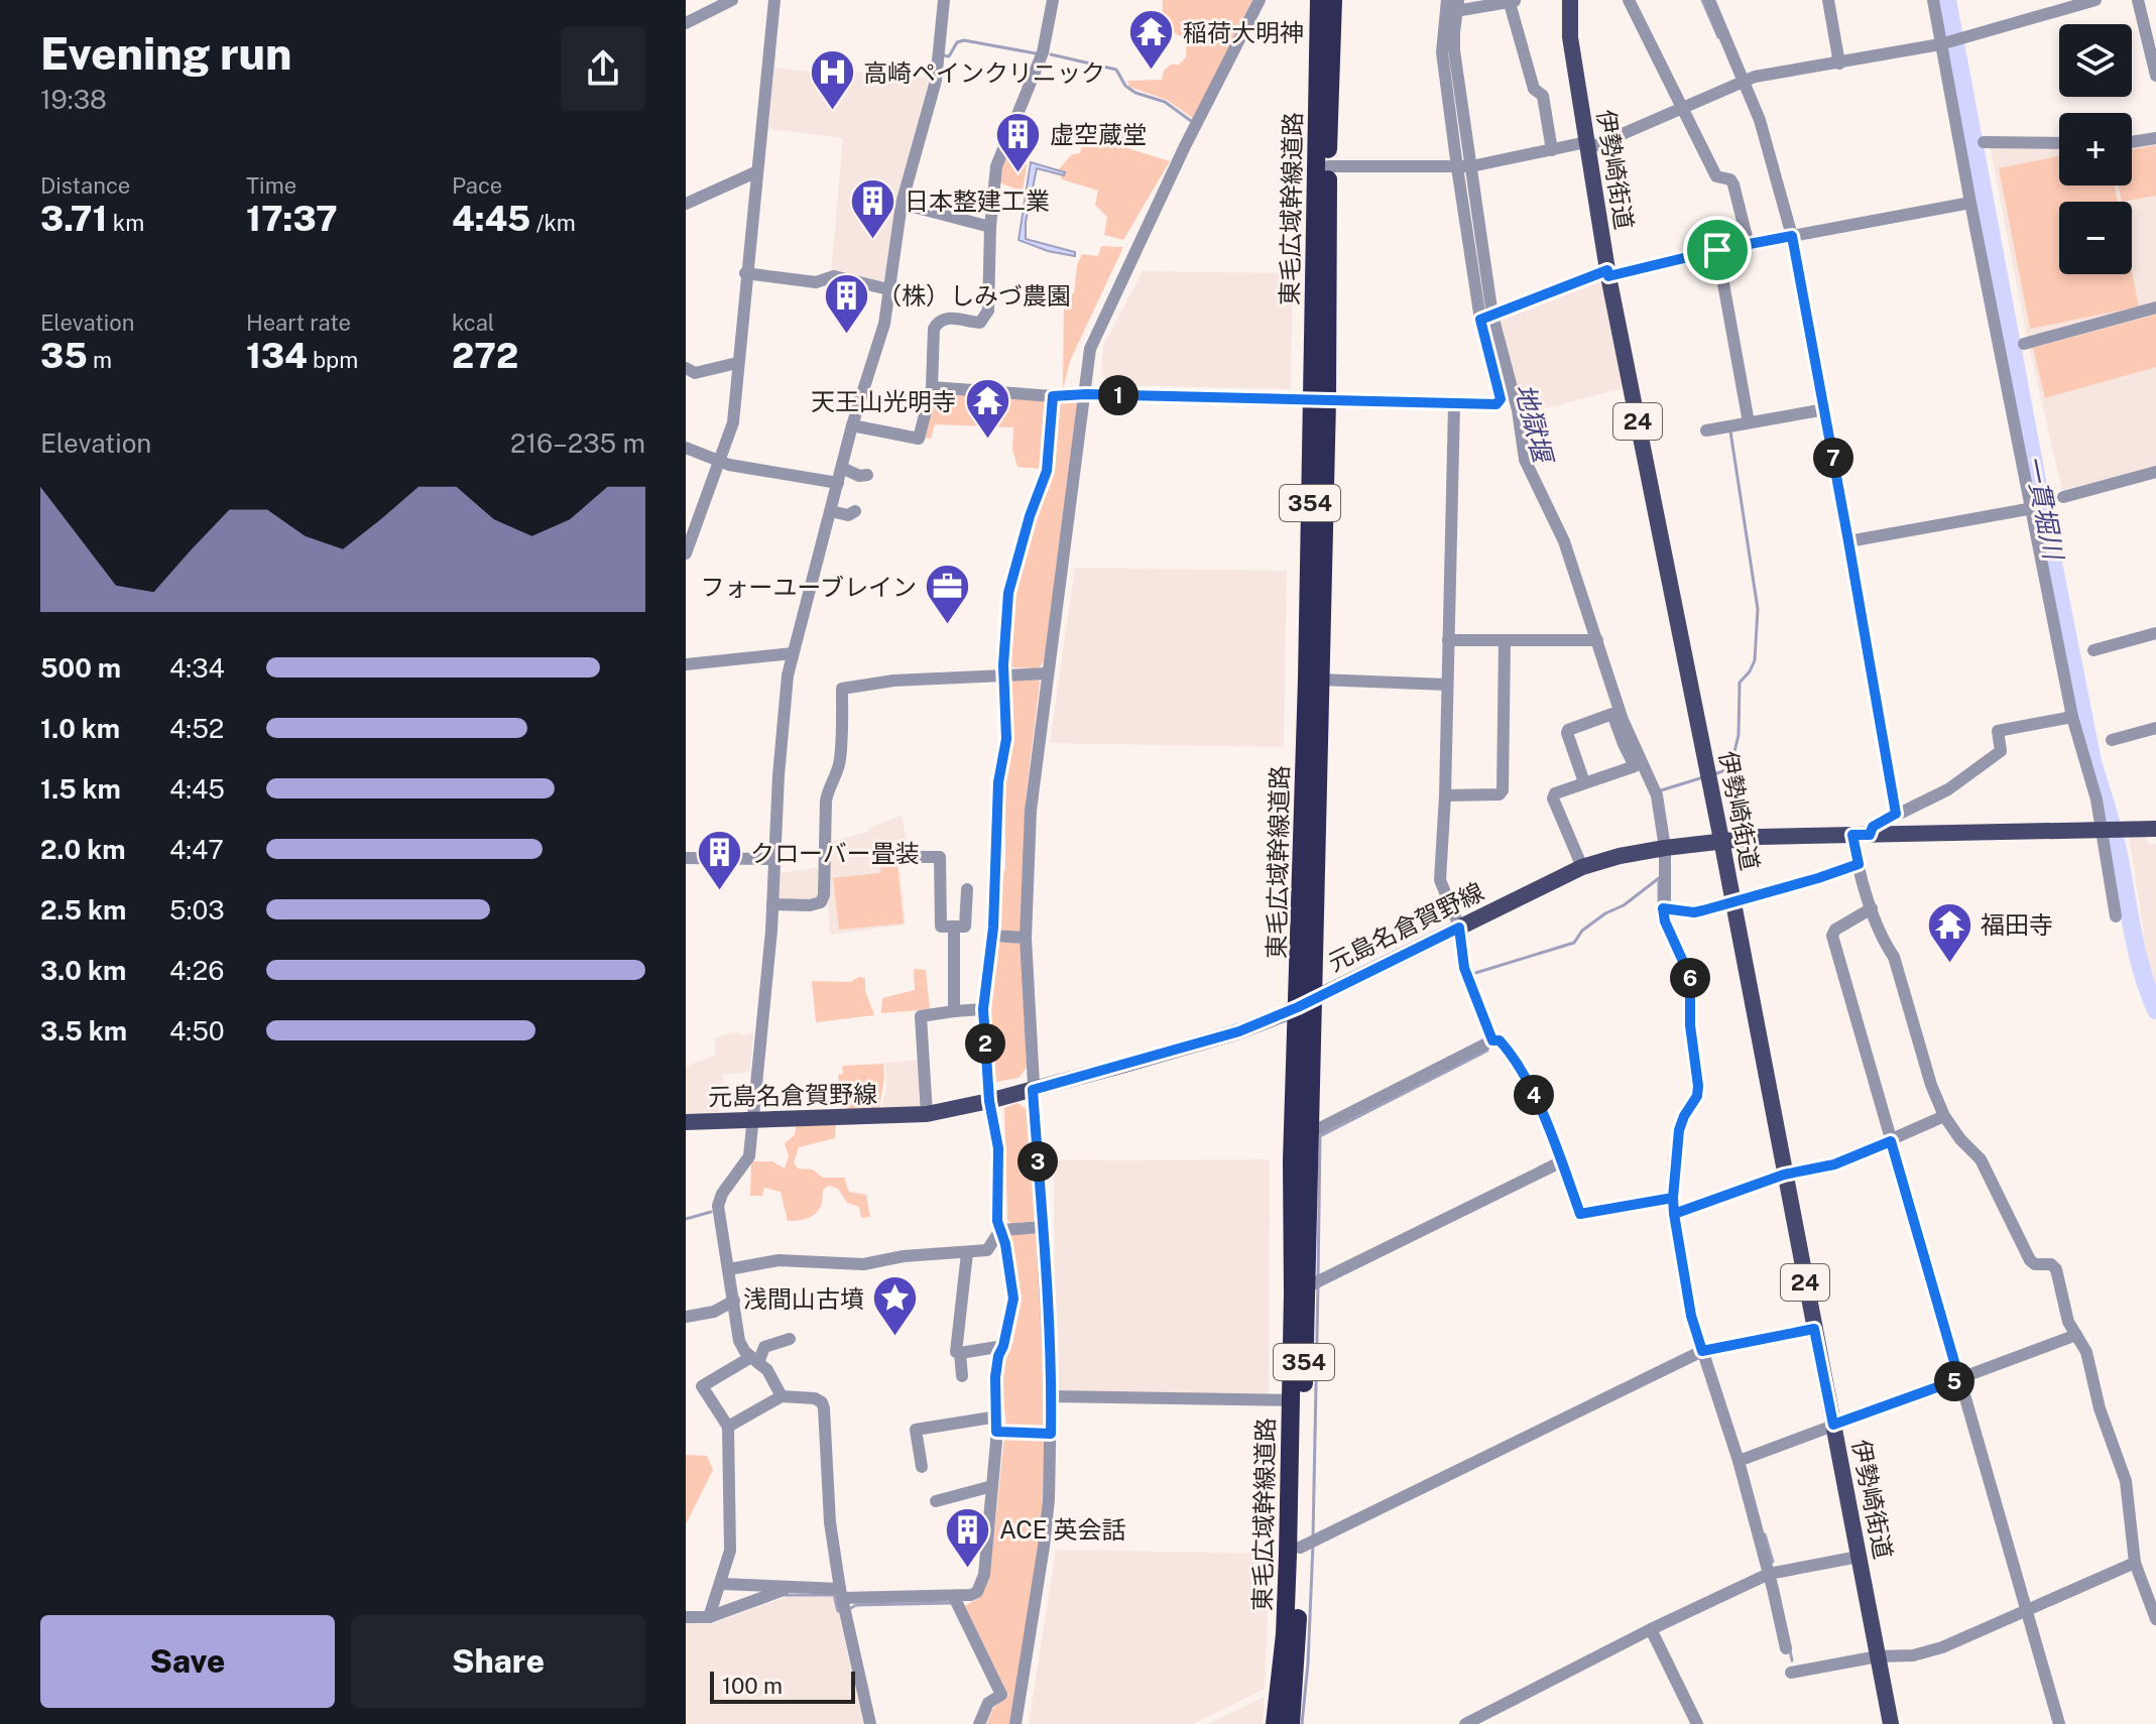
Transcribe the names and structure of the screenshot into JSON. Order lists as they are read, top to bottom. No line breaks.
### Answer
{"streets":{"highway":["東毛広域幹線道路","354"],"main road":["伊勢崎街道","24","元島名倉賀野線"]},"crossings":[["伊勢崎街道","元島名倉賀野線"],["東毛広域幹線道路","元島名倉賀野線"]],"water":["地獄堰","一貫堀川"],"places":{"temple":["稲荷大明神","天王山光明寺","福田寺"],"hospital":["高崎ペインクリニック"],"building":["虚空蔵堂","日本整建工業","（株）しみづ農園","クローバー畳装","ACE 英会話"],"office":["フォーユーブレイン"],"place":["浅間山古墳"]},"scale_bar":"100 m","page":{"heading":["Evening run","19:38"],"map_buttons":["+","−"],"stats":[["Distance","3.71 km"],["Time","17:37"],["Pace","4:45 /km"],["Elevation","35 m"],["Heart rate","134 bpm"],["kcal","272"]],"pins":["1","7","6","2","4","3","5"],"chart":["Elevation","216–235 m"],"list":[{"name":"500 m","note":"4:34"},{"name":"1.0 km","note":"4:52"},{"name":"1.5 km","note":"4:45"},{"name":"2.0 km","note":"4:47"},{"name":"2.5 km","note":"5:03"},{"name":"3.0 km","note":"4:26"},{"name":"3.5 km","note":"4:50"}],"buttons":["Save","Share"],"scale":"100 m"}}
